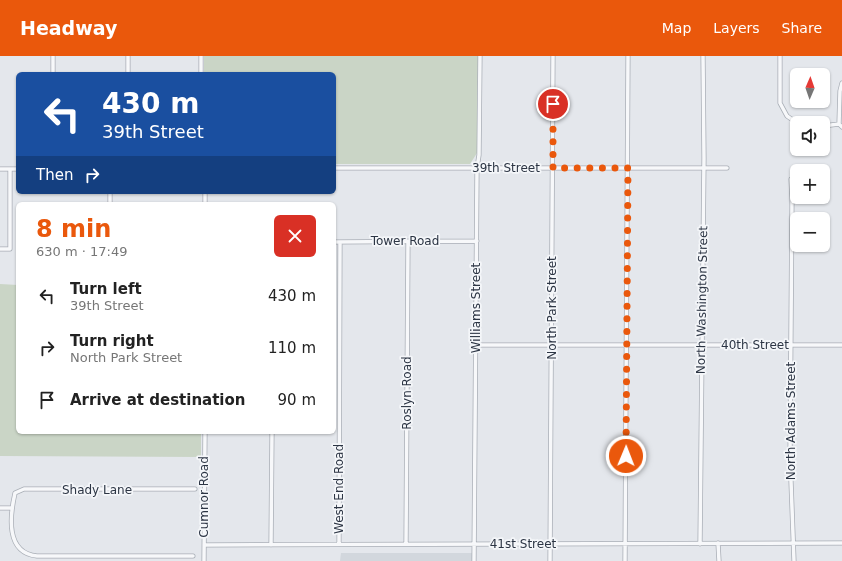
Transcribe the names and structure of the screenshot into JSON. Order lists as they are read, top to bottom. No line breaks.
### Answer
{"streets":{"street":["39th Street","Tower Road","North Washington Street","Williams Street","North Park Street","40th Street","Roslyn Road","North Adams Street","West End Road","Shady Lane","Cumnor Road","41st Street"]},"crossings":[["39th Street","North Washington Street"],["39th Street","Williams Street"],["39th Street","North Park Street"],["Tower Road","Williams Street"],["Tower Road","Roslyn Road"],["Tower Road","West End Road"],["North Washington Street","40th Street"],["North Washington Street","41st Street"],["Williams Street","40th Street"],["Williams Street","41st Street"],["North Park Street","40th Street"],["North Park Street","41st Street"],["40th Street","North Adams Street"],["Roslyn Road","41st Street"],["North Adams Street","41st Street"],["West End Road","41st Street"],["Cumnor Road","41st Street"]],"north":"top","page":{"header":"Headway","nav":["Map","Layers","Share"],"map_buttons":["+","−"],"turn":["430 m","39th Street"],"then":"Then","heading":["8 min","630 m · 17:49"],"list":[{"name":"Turn left","note":"39th Street","value":"430 m"},{"name":"Turn right","note":"North Park Street","value":"110 m"},{"name":"Arrive at destination","value":"90 m"}]}}
